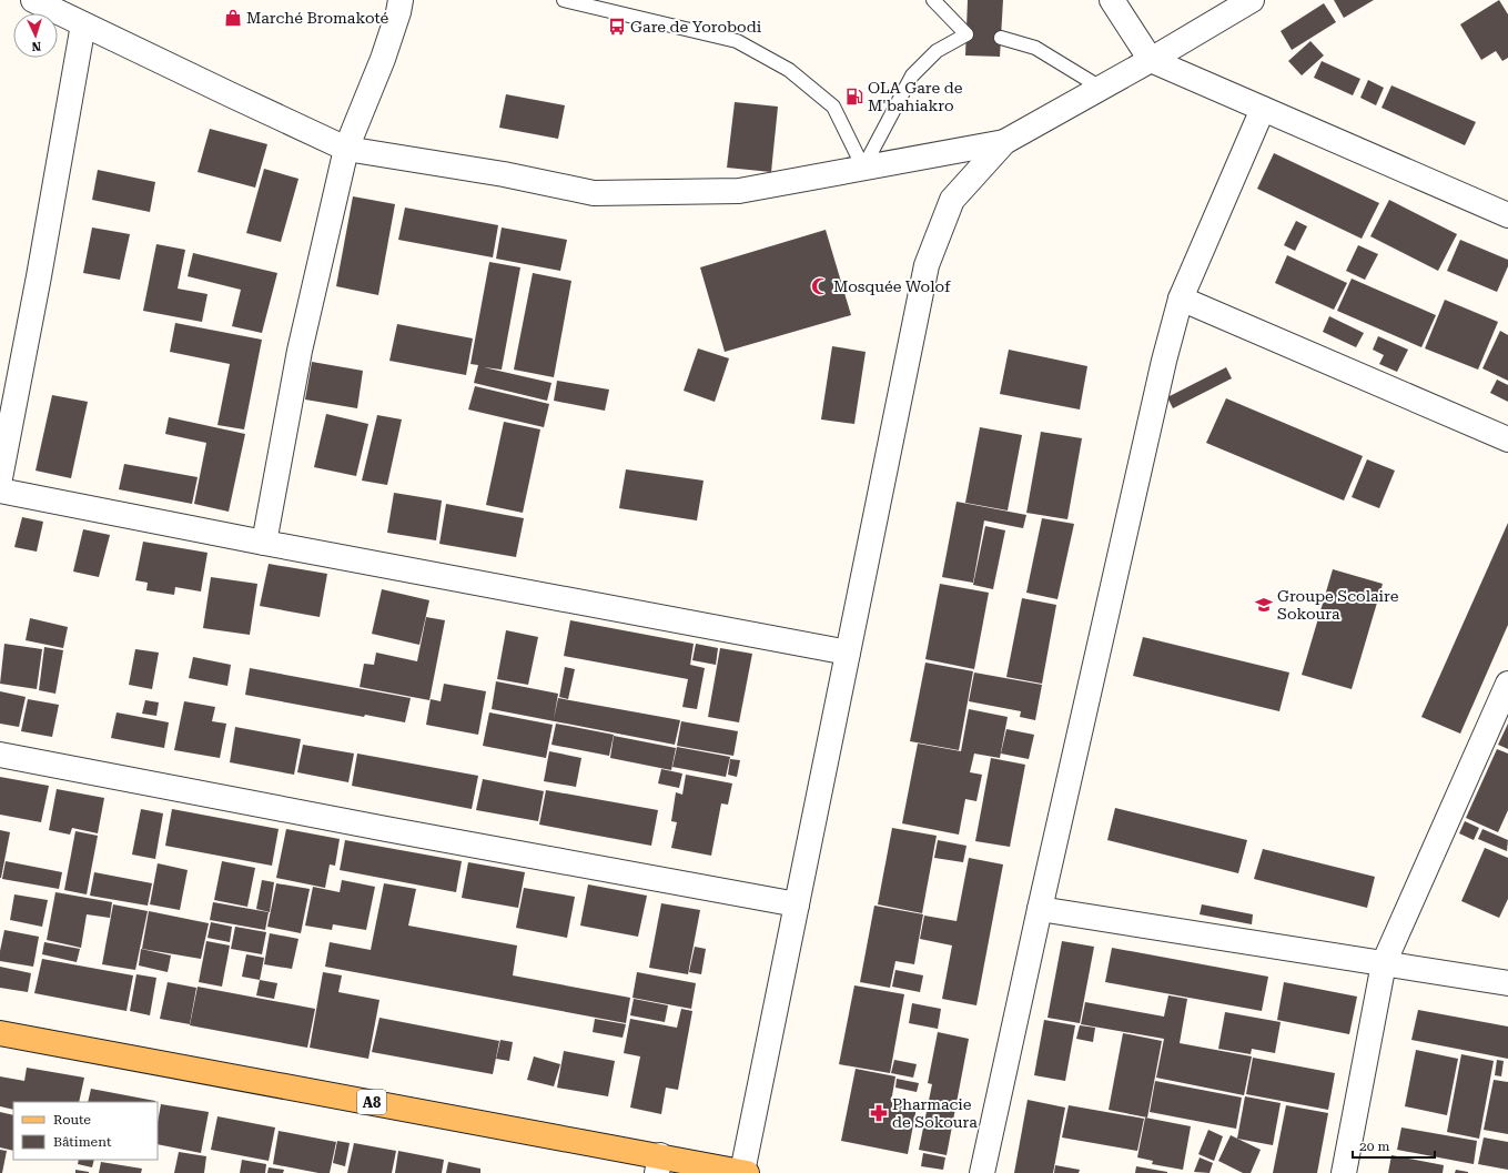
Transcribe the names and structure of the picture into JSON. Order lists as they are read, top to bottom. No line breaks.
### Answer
{"streets":{"main road":["A8"]},"places":{"shop":["Marché Bromakoté"],"bus stop":["Gare de Yorobodi"],"fuel station":["OLA Gare de M'bahiakro"],"mosque":["Mosquée Wolof"],"school or university":["Groupe Scolaire Sokoura"],"pharmacy":["Pharmacie de Sokoura"]},"legend":["Route","Bâtiment"],"scale_bar":"20 m","north":"bottom"}
